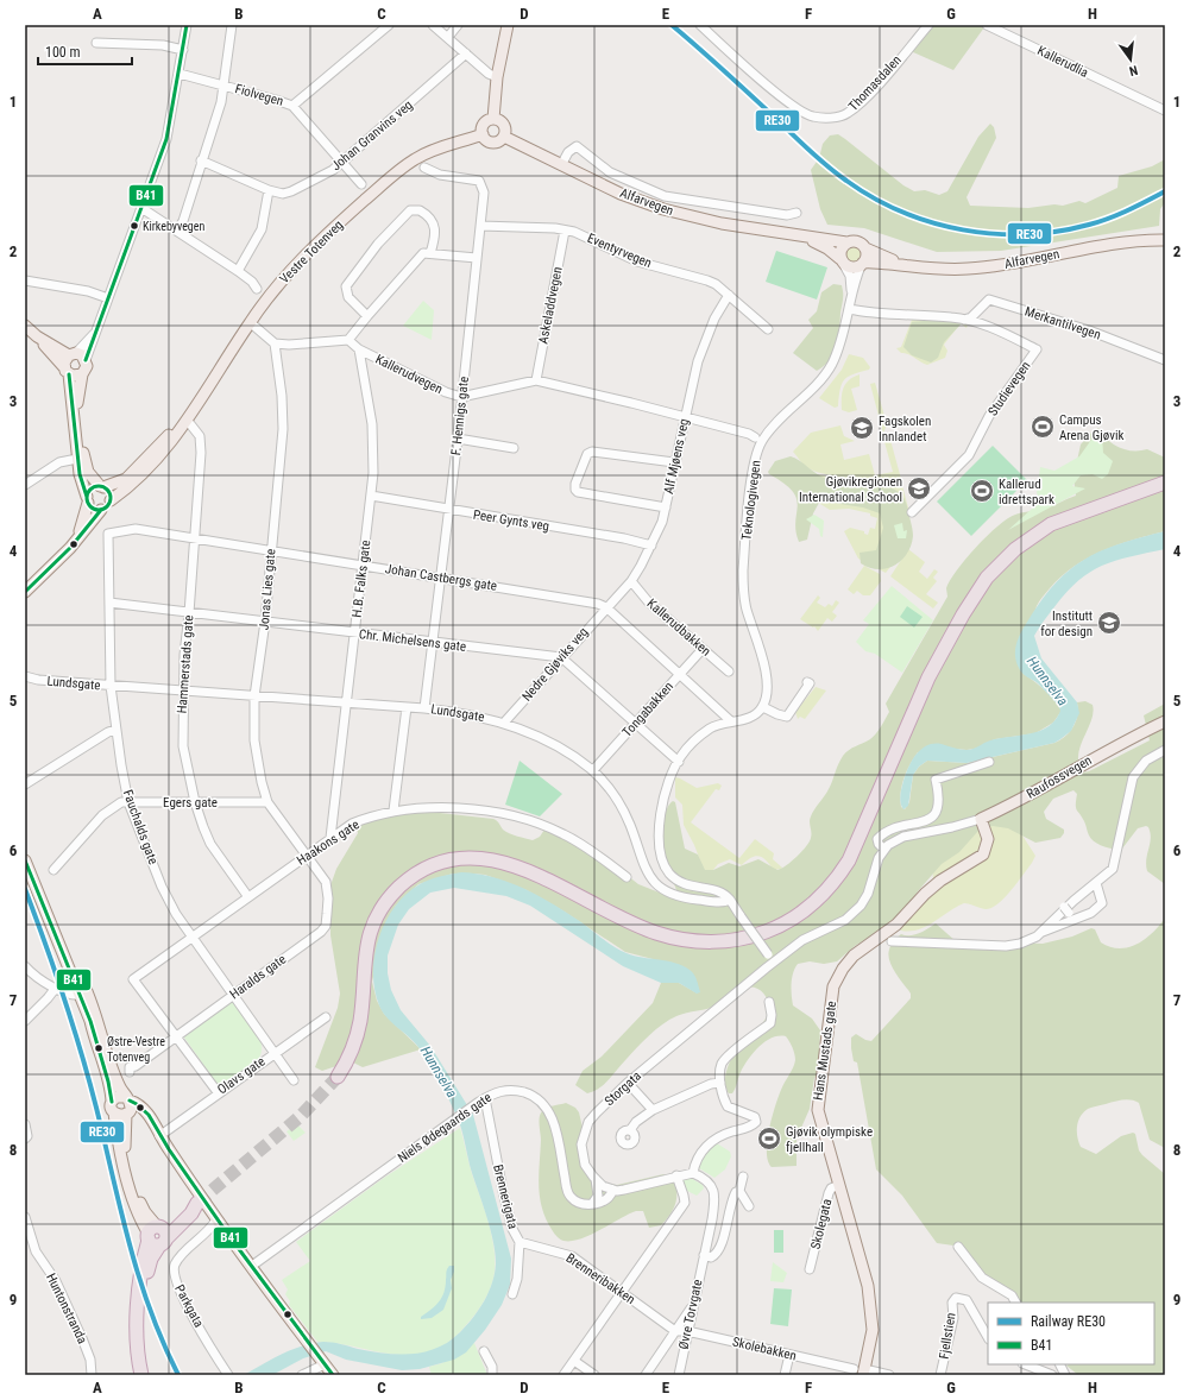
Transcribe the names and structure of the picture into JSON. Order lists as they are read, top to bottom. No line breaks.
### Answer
{"streets":{"main road":["Alfarvegen","Vestre Totenveg","Raufossvegen","Hans Mustads gate"],"street":["Kallerudlia","Thomasdalen","Fiolvegen","Johan Granvins veg","Eventyrvegen","Askeladdvegen","Merkantilvegen","Kallerudvegen","Studievegen","F. Hennigs gate","Alf Mjøens veg","Teknologivegen","Peer Gynts veg","Johan Castbergs gate","H.B. Falks gate","Jonas Lies gate","Kallerudbakken","Chr. Michelsens gate","Hammerstads gate","Nedre Gjøviks veg","Lundsgate","Tongabakken","Egers gate","Fauchalds gate","Haakons gate","Haralds gate","Olavs gate","Storgata","Niels Ødegaards gate","Brennerigata","Skolegata","Brenneribakken","Parkgata","Huntonstranda","Øvre Torvgate","Fjellstien","Skolebakken"]},"crossings":[["Fiolvegen","Johan Granvins veg"],["Alfarvegen","Vestre Totenveg"],["Alfarvegen","Teknologivegen"],["Eventyrvegen","Askeladdvegen"],["Eventyrvegen","F. Hennigs gate"],["Eventyrvegen","Alf Mjøens veg"],["Vestre Totenveg","Hammerstads gate"],["Merkantilvegen","Studievegen"],["Kallerudvegen","F. Hennigs gate"],["Kallerudvegen","H.B. Falks gate"],["Studievegen","Teknologivegen"],["F. Hennigs gate","Peer Gynts veg"],["F. Hennigs gate","Johan Castbergs gate"],["F. Hennigs gate","Chr. Michelsens gate"],["F. Hennigs gate","Lundsgate"],["Alf Mjøens veg","Peer Gynts veg"],["Alf Mjøens veg","Johan Castbergs gate"],["Alf Mjøens veg","Kallerudbakken"],["Alf Mjøens veg","Nedre Gjøviks veg"],["Peer Gynts veg","H.B. Falks gate"],["Johan Castbergs gate","H.B. Falks gate"],["Johan Castbergs gate","Jonas Lies gate"],["Johan Castbergs gate","Hammerstads gate"],["Johan Castbergs gate","Nedre Gjøviks veg"],["Johan Castbergs gate","Tongabakken"],["Johan Castbergs gate","Fauchalds gate"],["H.B. Falks gate","Chr. Michelsens gate"],["H.B. Falks gate","Lundsgate"],["H.B. Falks gate","Haakons gate"],["Jonas Lies gate","Chr. Michelsens gate"],["Jonas Lies gate","Lundsgate"],["Jonas Lies gate","Egers gate"],["Jonas Lies gate","Haakons gate"],["Jonas Lies gate","Haralds gate"],["Kallerudbakken","Tongabakken"],["Chr. Michelsens gate","Hammerstads gate"],["Chr. Michelsens gate","Nedre Gjøviks veg"],["Chr. Michelsens gate","Fauchalds gate"],["Hammerstads gate","Lundsgate"],["Hammerstads gate","Egers gate"],["Hammerstads gate","Haakons gate"],["Nedre Gjøviks veg","Lundsgate"],["Lundsgate","Tongabakken"],["Lundsgate","Fauchalds gate"],["Raufossvegen","Hans Mustads gate"],["Raufossvegen","Storgata"],["Egers gate","Fauchalds gate"],["Fauchalds gate","Haakons gate"],["Fauchalds gate","Haralds gate"],["Fauchalds gate","Olavs gate"],["Haakons gate","Haralds gate"],["Hans Mustads gate","Skolegata"],["Hans Mustads gate","Skolebakken"],["Niels Ødegaards gate","Brennerigata"],["Brennerigata","Brenneribakken"],["Brenneribakken","Skolebakken"],["Øvre Torvgate","Skolebakken"]],"water":["Hunnselva"],"places":{"other":["Kirkebyvegen","Østre-Vestre Totenveg"],"sports":["Campus Arena Gjøvik","Kallerud idrettspark","Gjøvik olympiske fjellhall"],"school or university":["Fagskolen Innlandet","Gjøvikregionen International School","Institutt for design"]},"lines":["rail line RE30","transit line B41"],"legend":["Railway RE30","B41"],"scale_bar":"100 m","north":"bottom","grid":{"columns":["A","B","C","D","E","F","G","H"],"rows":["1","2","3","4","5","6","7","8","9"]}}
